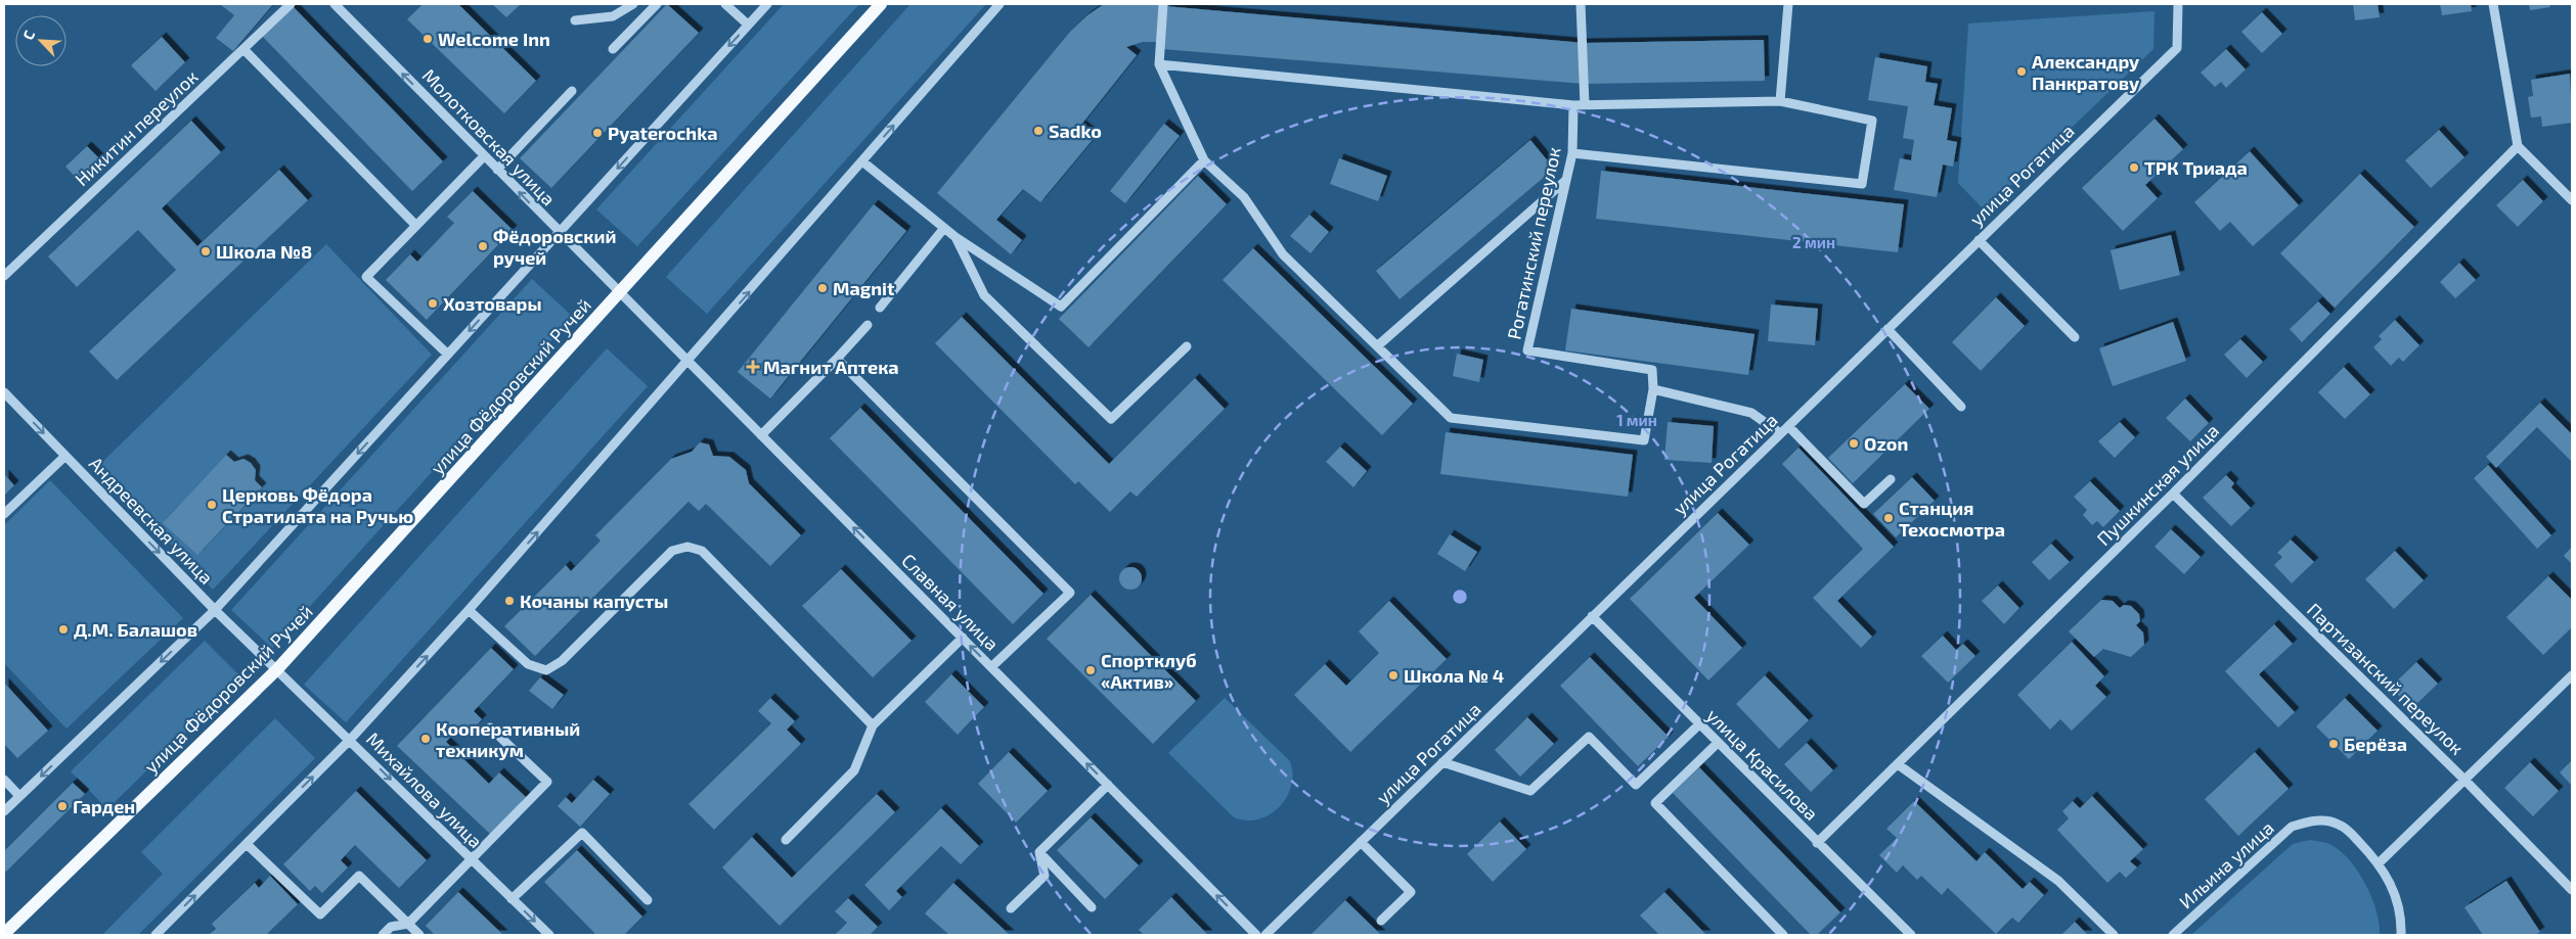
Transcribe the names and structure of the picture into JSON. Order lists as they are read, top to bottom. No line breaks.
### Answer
{"streets":{"main road":["улица Фёдоровский Ручей"],"street":["Никитин переулок","Молотковская улица","улица Рогатица","Рогатинский переулок","Пушкинская улица","Андреевская улица","Славная улица","Партизанский переулок","улица Красилова","Михайлова улица","Ильина улица"]},"crossings":[["Молотковская улица","улица Фёдоровский Ручей"],["Молотковская улица","Славная улица"],["улица Рогатица","улица Красилова"],["улица Фёдоровский Ручей","Андреевская улица"],["улица Фёдоровский Ручей","Славная улица"],["улица Фёдоровский Ручей","Михайлова улица"],["Пушкинская улица","Партизанский переулок"],["Пушкинская улица","улица Красилова"],["Андреевская улица","Михайлова улица"]],"one_way":["Молотковская улица","Андреевская улица","Славная улица","Михайлова улица"],"places":{"other":["Welcome Inn","Александру Панкратову","Sadko","Pyaterochka","ТРК Триада","Фёдоровский ручей","Школа №8","Magnit","Хозтовары","Ozon","Церковь Фёдора Стратилата на Ручью","Станция Техосмотра","Кочаны капусты","Д.М. Балашов","Спортклуб «Актив»","Школа № 4","Кооперативный техникум","Берёза","Гарден"],"health":["Магнит Аптека"]},"north":"top left","rings":["2 мин","1 мин"]}
